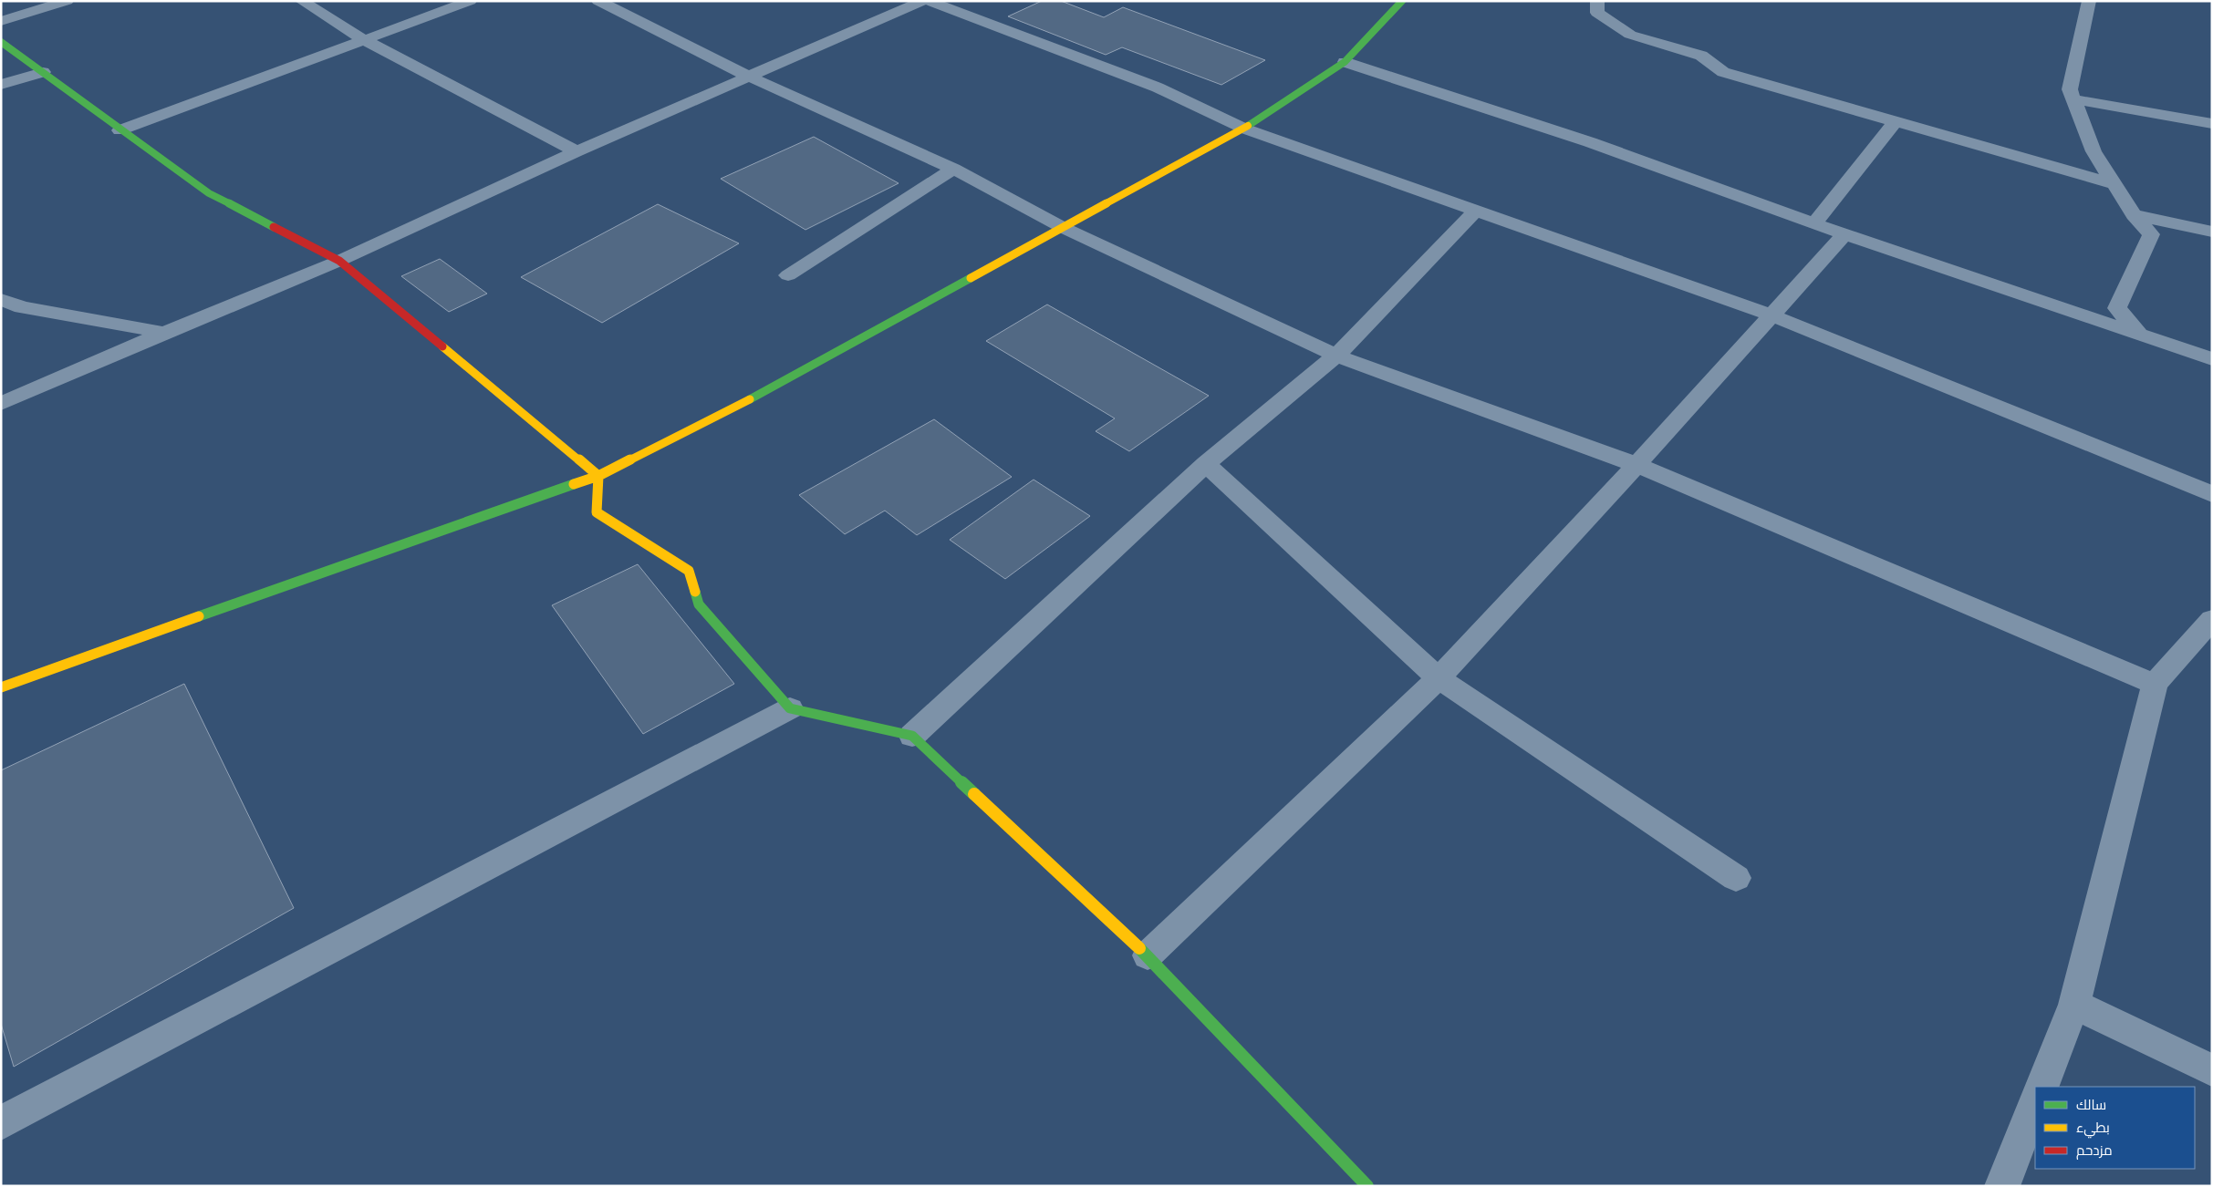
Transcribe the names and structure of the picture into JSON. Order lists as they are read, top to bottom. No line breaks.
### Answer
{"legend":["سالك","بطيء","مزدحم"]}
